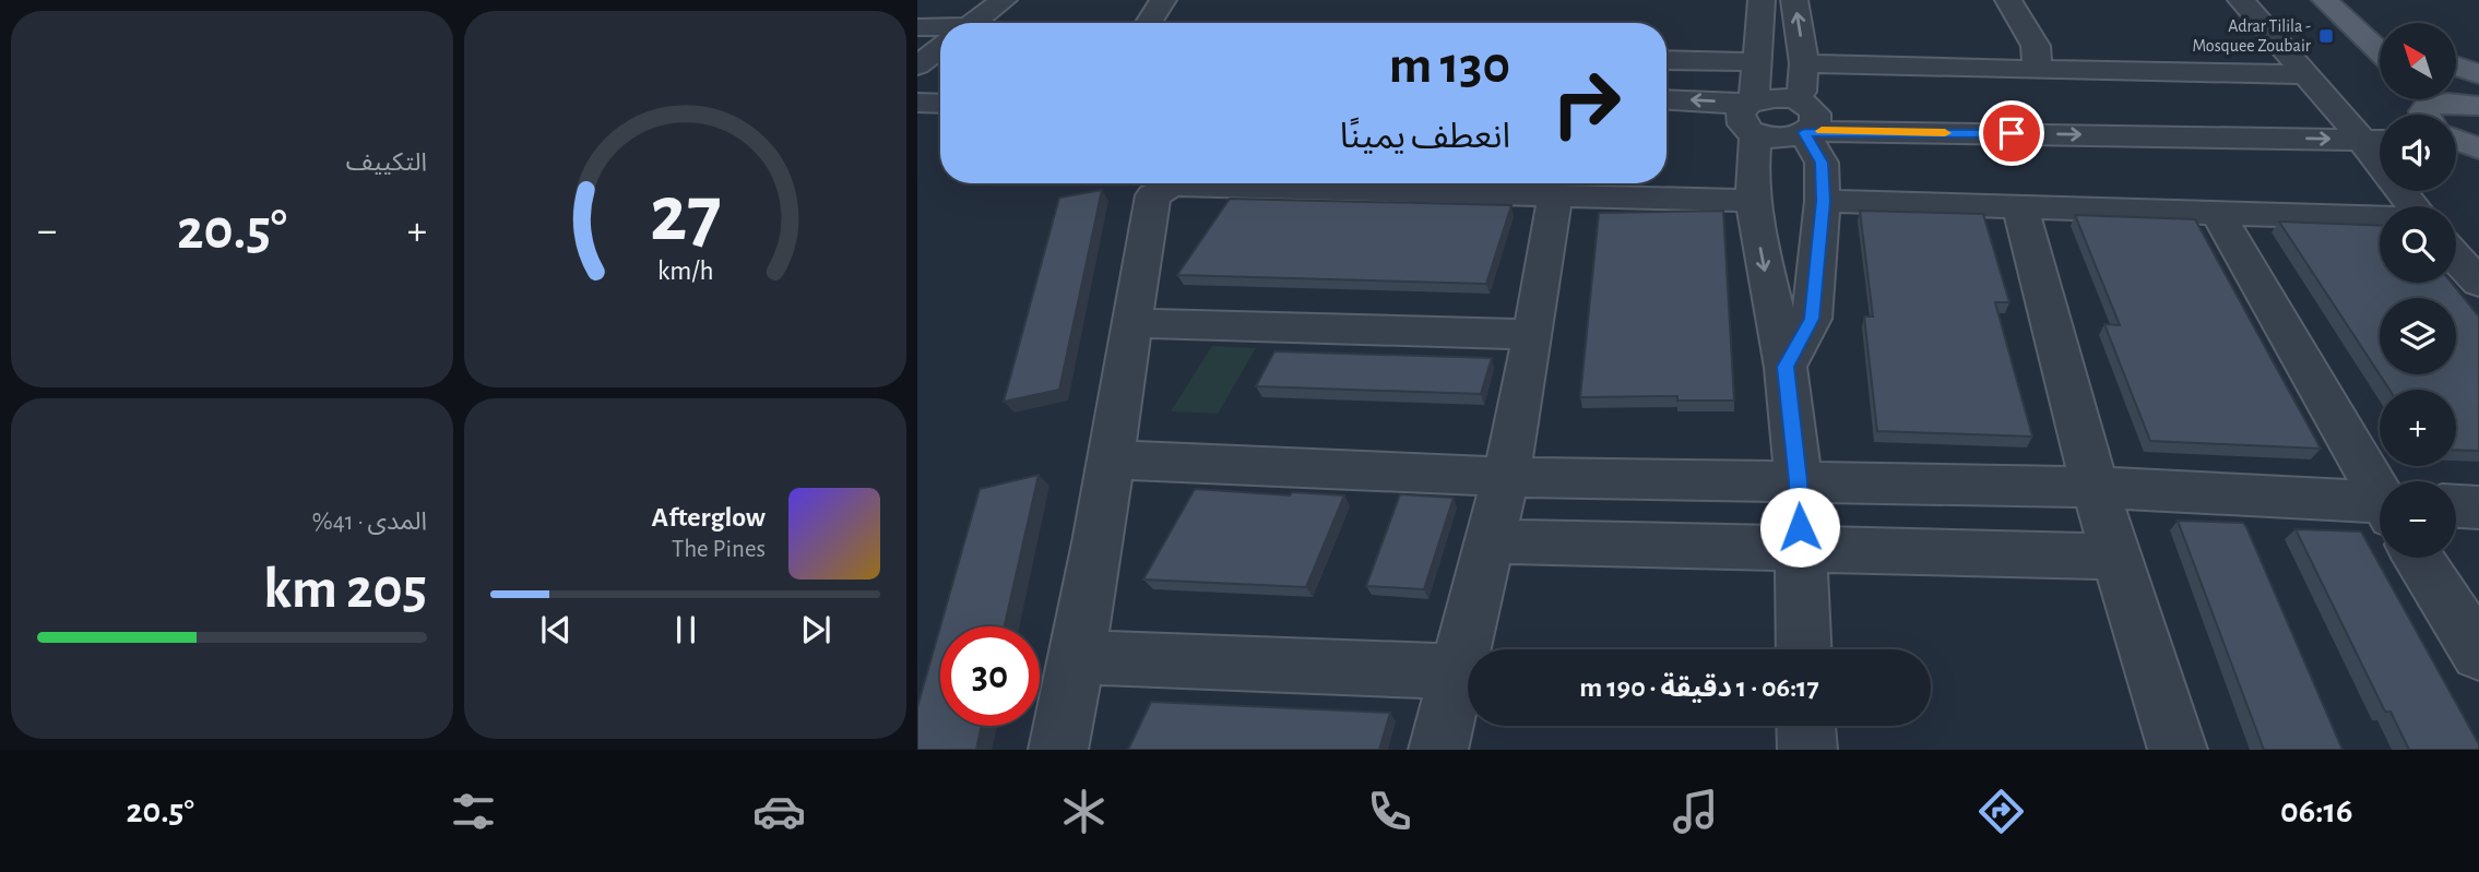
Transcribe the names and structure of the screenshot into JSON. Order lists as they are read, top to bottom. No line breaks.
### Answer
{"places":{"transit":["Adrar Tilila - Mosquee Zoubair"]},"north":"top left","page":{"tile":["التكييف",["المدى · 41%","205 km"]],"map_buttons":["+","−"],"turn":["130 m","انعطف يمينًا"],"heat":["−","20.5°","+"],"song":["Afterglow","The Pines"],"limit":"30","trip":"06:17 · 1 دقيقة · 190 m","tabs":["06:16","20.5°"],"gauge":["27","km/h"]}}
